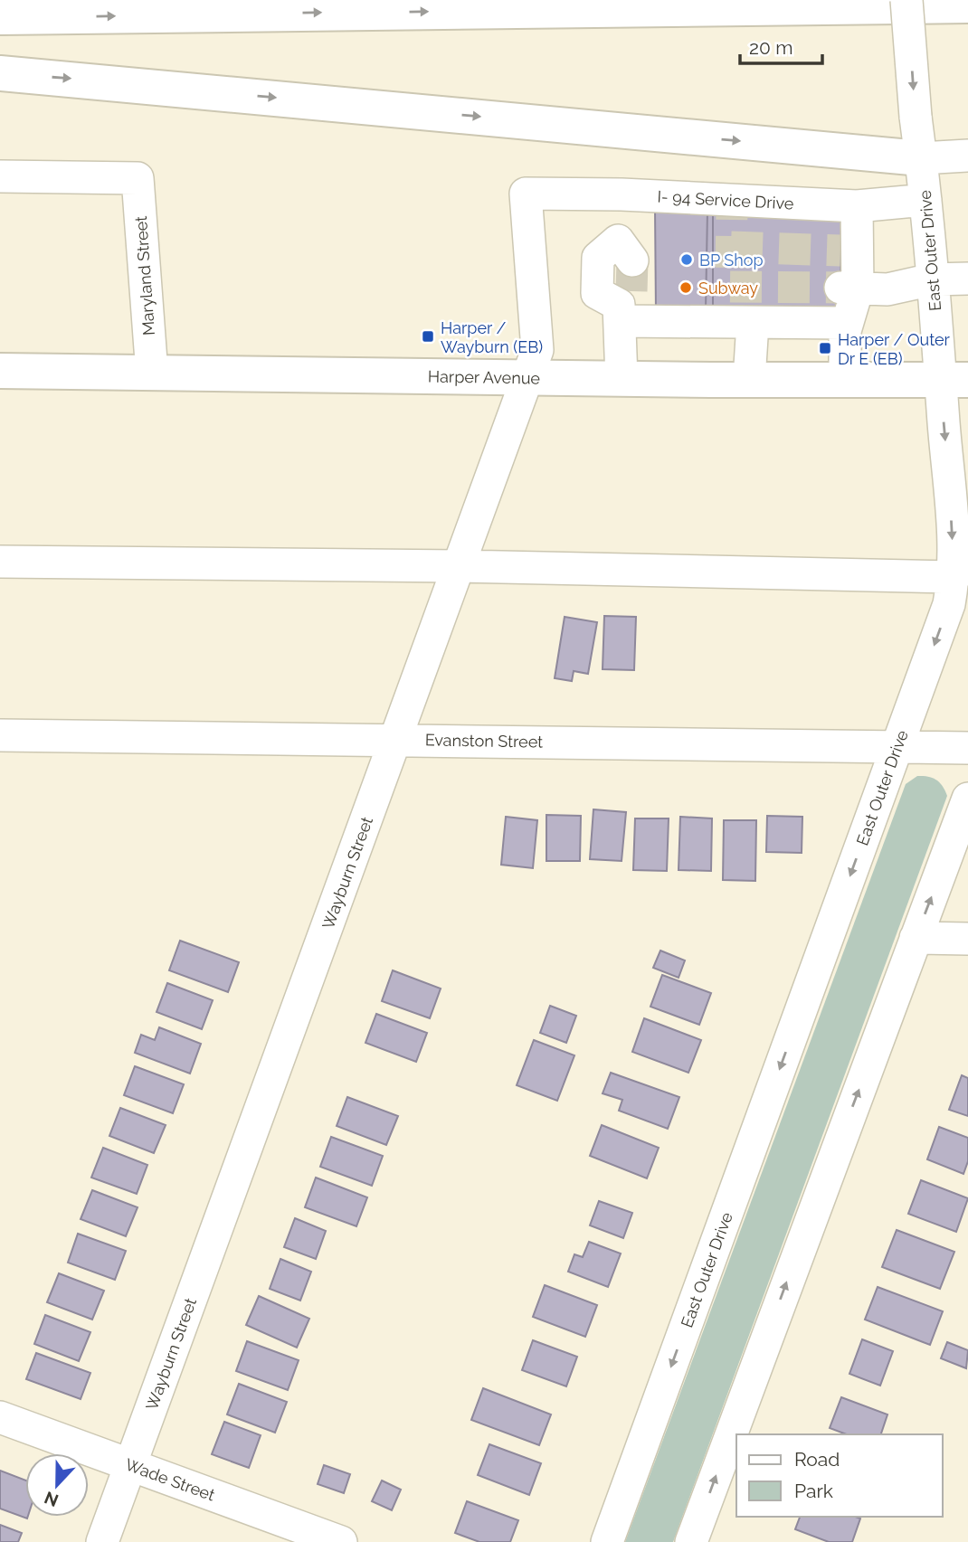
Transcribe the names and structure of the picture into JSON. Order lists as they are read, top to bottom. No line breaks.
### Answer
{"streets":{"main road":["Harper Avenue"],"street":["I- 94 Service Drive","East Outer Drive","Maryland Street","Evanston Street","Wayburn Street","Wade Street"]},"crossings":[["I- 94 Service Drive","East Outer Drive"],["I- 94 Service Drive","Wayburn Street"],["East Outer Drive","Harper Avenue"],["East Outer Drive","Evanston Street"],["Maryland Street","Harper Avenue"],["Harper Avenue","Wayburn Street"],["Evanston Street","Wayburn Street"],["Wayburn Street","Wade Street"]],"places":{"other":["BP Shop","Subway"],"transit":["Harper / Wayburn (EB)","Harper / Outer Dr E (EB)"]},"legend":["Road","Park"],"scale_bar":"20 m","north":"bottom"}
